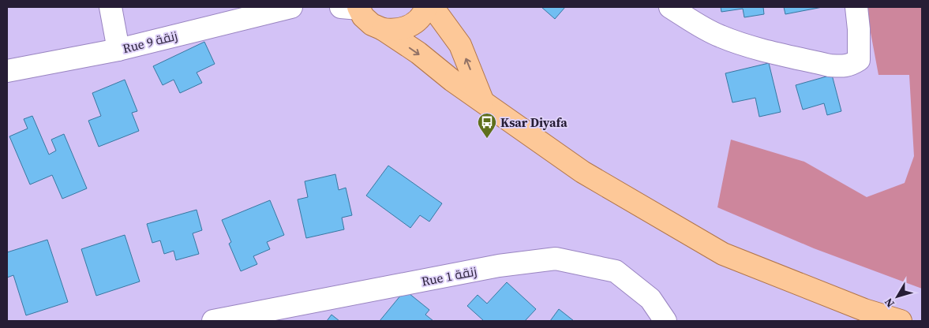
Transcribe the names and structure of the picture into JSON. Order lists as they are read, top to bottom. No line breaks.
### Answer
{"streets":{"street":["Rue 9 زنقة","Rue 1 زنقة"]},"places":{"bus stop":["Ksar Diyafa"]},"north":"bottom left"}
